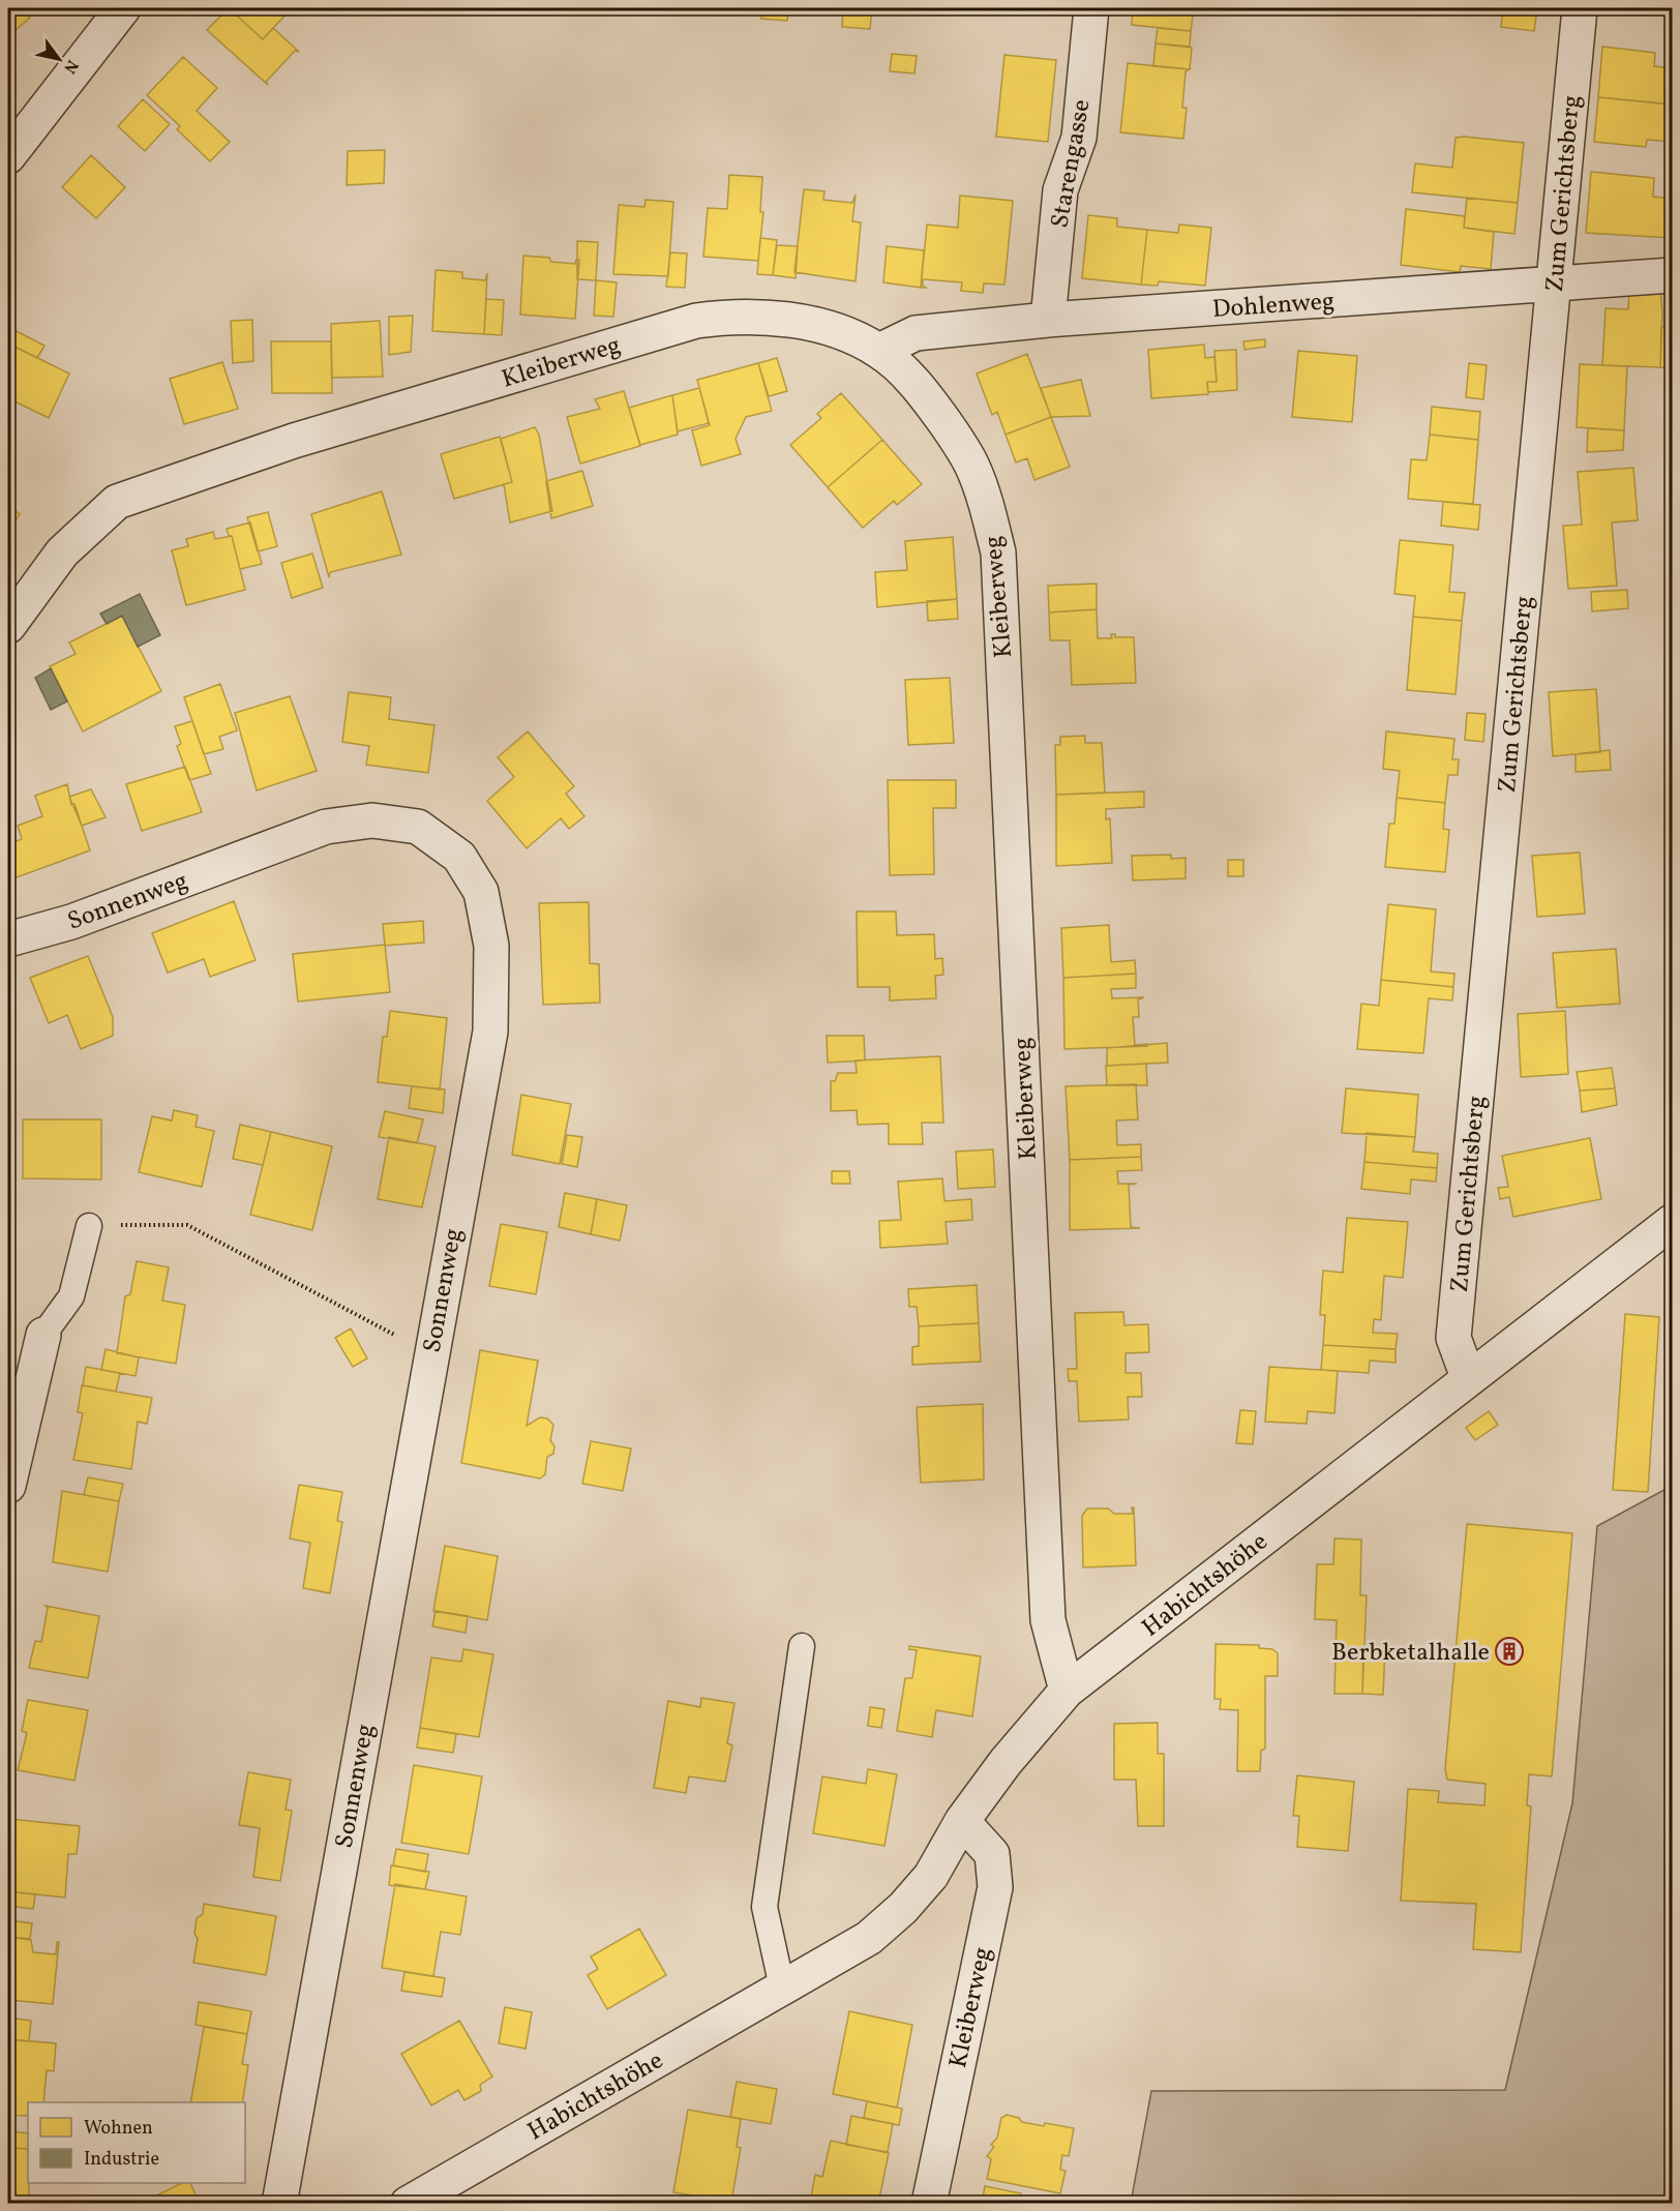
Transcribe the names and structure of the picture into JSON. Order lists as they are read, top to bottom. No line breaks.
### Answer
{"streets":{"street":["Starengasse","Zum Gerichtsberg","Dohlenweg","Kleiberweg","Sonnenweg","Habichtshöhe"]},"crossings":[["Starengasse","Dohlenweg"],["Zum Gerichtsberg","Dohlenweg"],["Zum Gerichtsberg","Habichtshöhe"],["Dohlenweg","Kleiberweg"],["Kleiberweg","Habichtshöhe"]],"places":{"building":["Berbketalhalle"]},"legend":["Wohnen","Industrie"],"north":"bottom right"}
